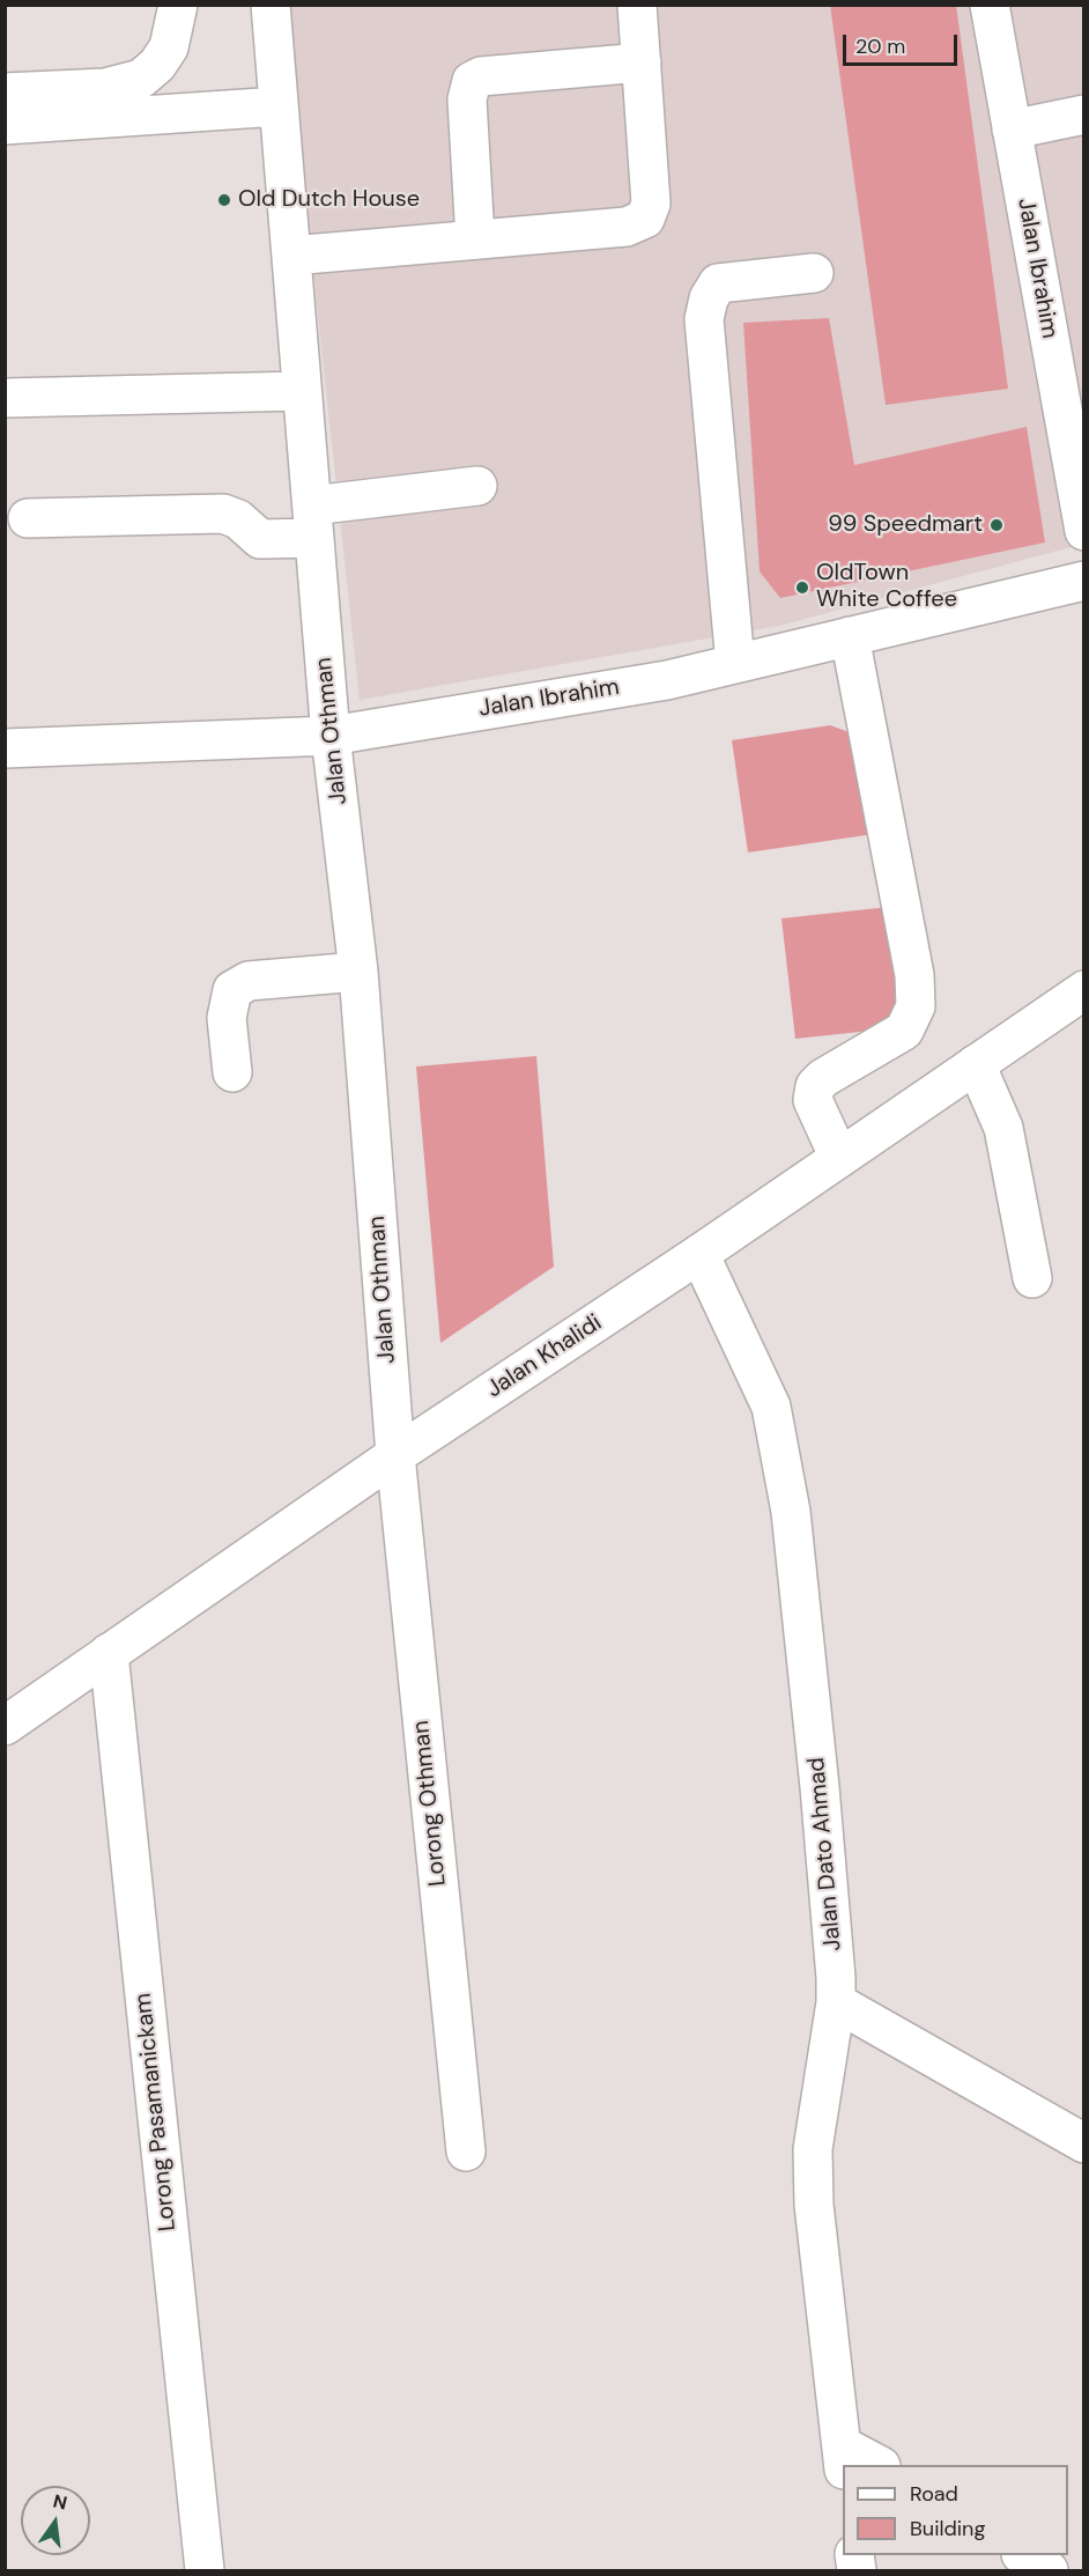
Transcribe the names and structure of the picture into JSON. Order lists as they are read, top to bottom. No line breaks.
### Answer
{"streets":{"street":["Jalan Ibrahim","Jalan Othman","Jalan Khalidi","Lorong Othman","Jalan Dato Ahmad","Lorong Pasamanickam"]},"crossings":[["Jalan Ibrahim","Jalan Othman"],["Jalan Othman","Jalan Khalidi"],["Jalan Othman","Lorong Othman"],["Jalan Khalidi","Lorong Othman"],["Jalan Khalidi","Jalan Dato Ahmad"],["Jalan Khalidi","Lorong Pasamanickam"]],"places":["Old Dutch House","99 Speedmart","OldTown White Coffee"],"legend":["Road","Building"],"scale_bar":"20 m","north":"top"}
